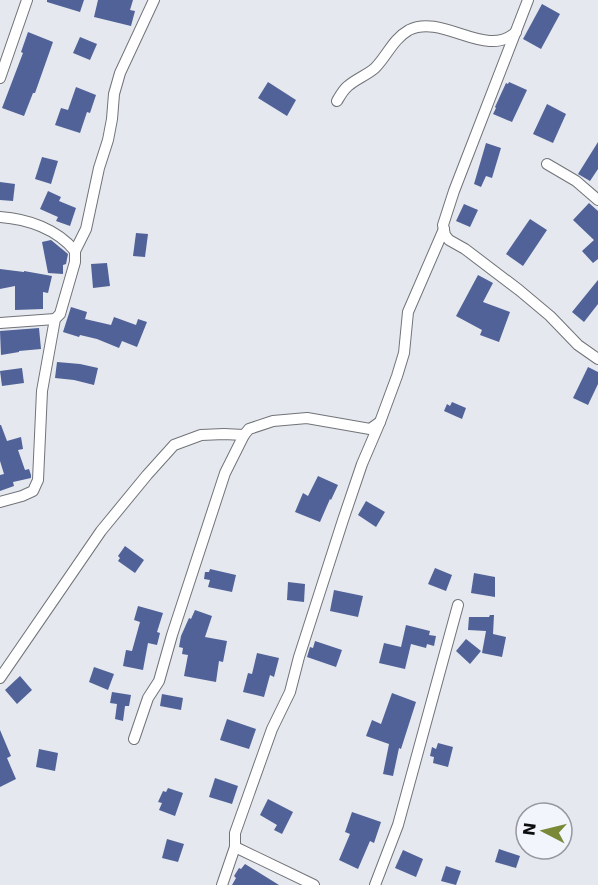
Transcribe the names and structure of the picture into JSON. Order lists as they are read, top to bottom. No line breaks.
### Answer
{"north":"left"}
